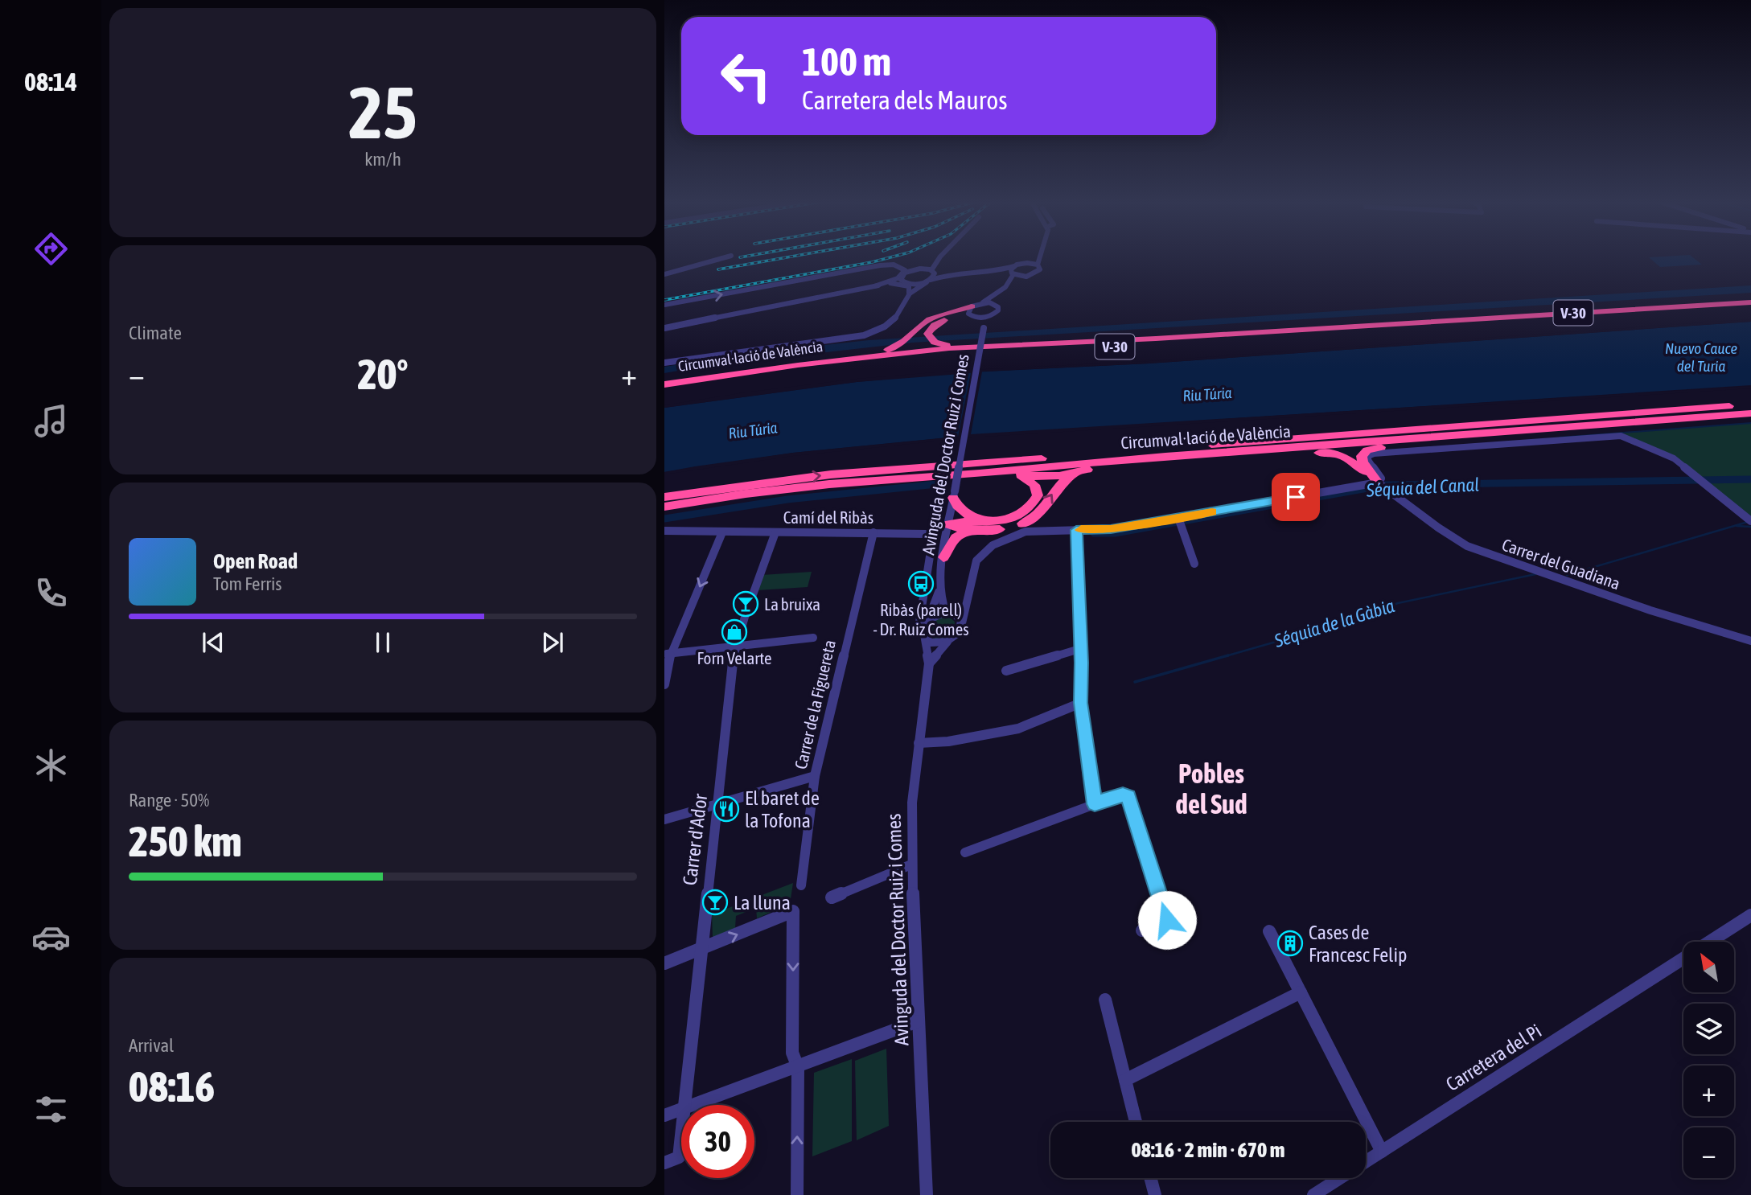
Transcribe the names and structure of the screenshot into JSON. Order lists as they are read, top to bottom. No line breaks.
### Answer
{"streets":{"highway":["V-30","Circumval·lació de València"],"street":["Avinguda del Doctor Ruiz i Comes","Camí del Ribàs","Carrer del Guadiana","Carrer de la Figuereta","Carrer d'Ador","Carretera del Pi"]},"crossings":[["Avinguda del Doctor Ruiz i Comes","Camí del Ribàs"],["Camí del Ribàs","Carrer de la Figuereta"],["Camí del Ribàs","Carrer d'Ador"]],"districts":["Pobles del Sud"],"water":["Nuevo Cauce del Turia","Riu Túria","Séquia del Canal","Séquia de la Gàbia"],"places":{"bus stop":["Ribàs (parell) - Dr. Ruiz Comes"],"bar":["La bruixa","La lluna"],"shop":["Forn Velarte"],"restaurant":["El baret de la Tofona"],"building":["Cases de Francesc Felip"]},"north":"top left","page":{"tabs":"08:14","tile":[["25","km/h"],"Climate",["Range · 50%","250 km"],["Arrival","08:16"]],"turn":["100 m","Carretera dels Mauros"],"heat":["−","20°","+"],"song":["Open Road","Tom Ferris"],"map_buttons":["+","−"],"limit":"30","trip":"08:16 · 2 min · 670 m"}}
